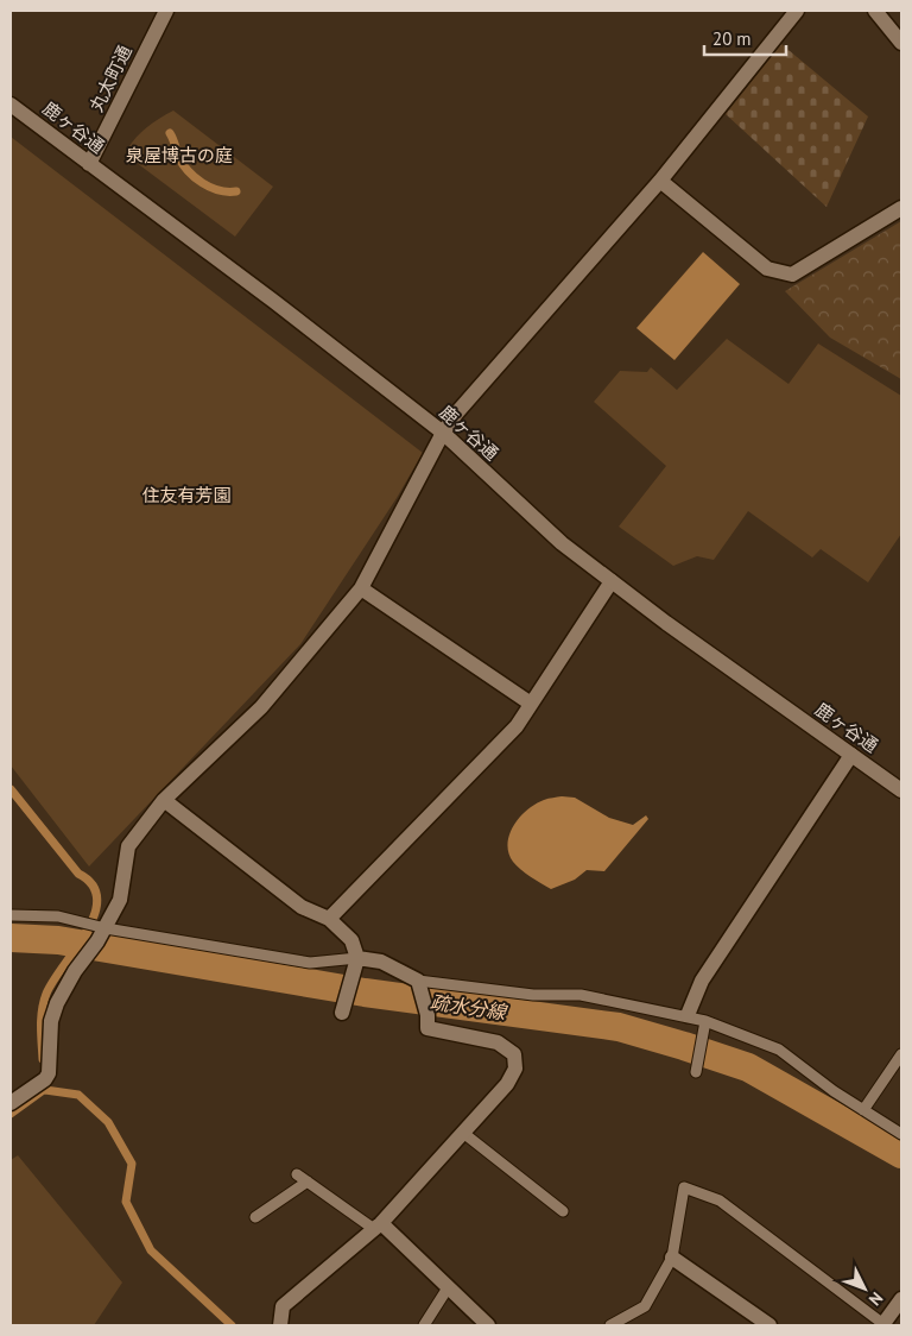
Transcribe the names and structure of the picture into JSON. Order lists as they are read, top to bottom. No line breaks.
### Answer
{"streets":{"street":["丸太町通","鹿ヶ谷通"]},"crossings":[["丸太町通","鹿ヶ谷通"]],"water":["疏水分線"],"parks":["泉屋博古の庭","住友有芳園"],"scale_bar":"20 m","north":"bottom right"}
